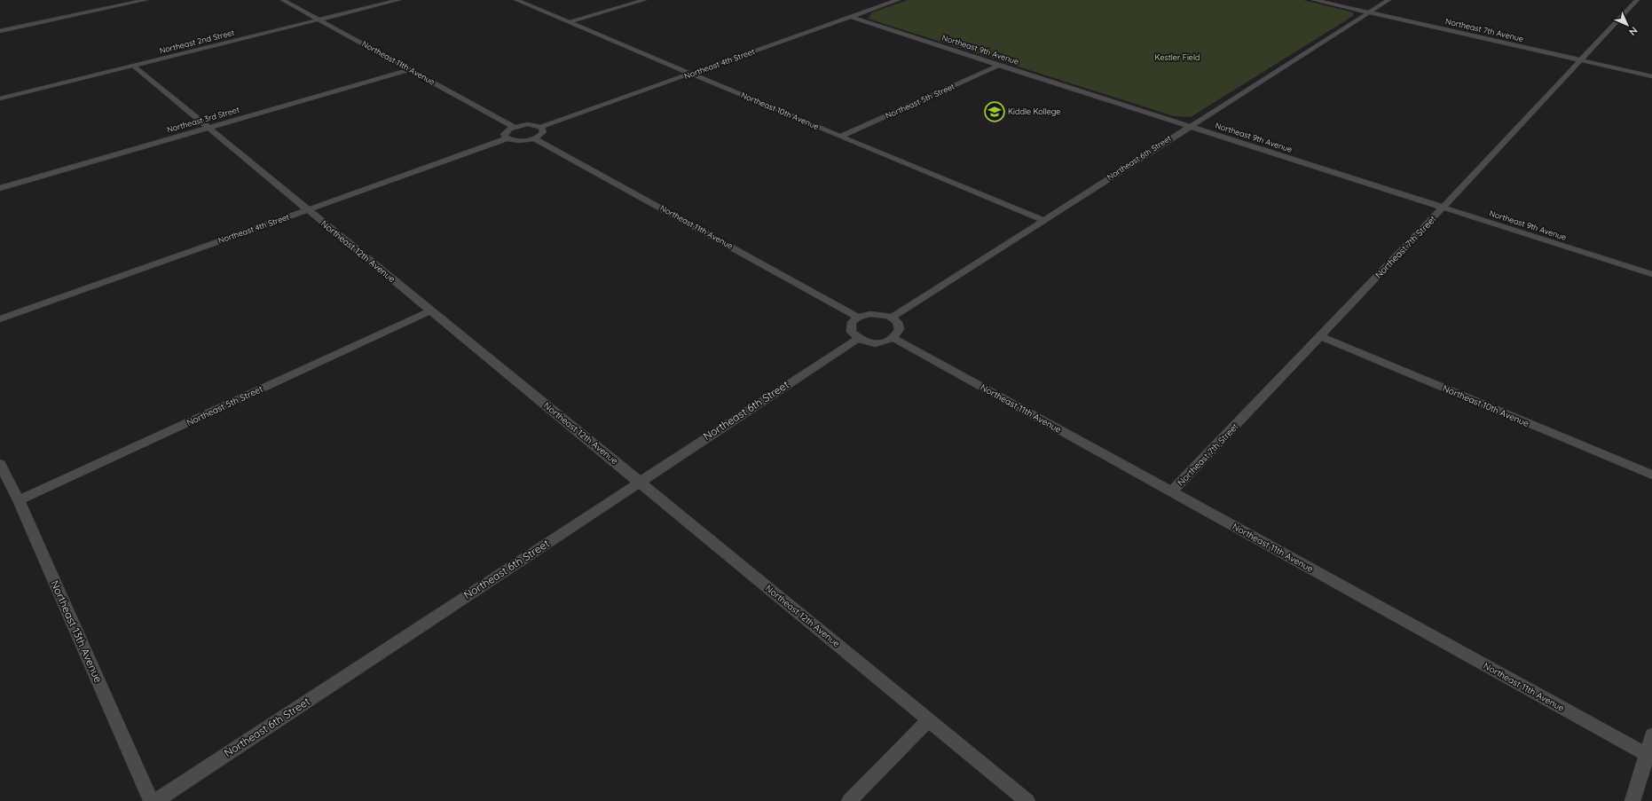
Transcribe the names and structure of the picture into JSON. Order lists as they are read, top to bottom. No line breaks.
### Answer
{"streets":{"street":["Northeast 7th Avenue","Northeast 2nd Street","Northeast 9th Avenue","Northeast 11th Avenue","Northeast 4th Street","Northeast 5th Street","Northeast 10th Avenue","Northeast 3rd Street","Northeast 6th Street","Northeast 7th Street","Northeast 12th Avenue","Northeast 13th Avenue"]},"crossings":[["Northeast 7th Avenue","Northeast 6th Street"],["Northeast 7th Avenue","Northeast 7th Street"],["Northeast 2nd Street","Northeast 11th Avenue"],["Northeast 2nd Street","Northeast 12th Avenue"],["Northeast 9th Avenue","Northeast 4th Street"],["Northeast 9th Avenue","Northeast 5th Street"],["Northeast 9th Avenue","Northeast 6th Street"],["Northeast 9th Avenue","Northeast 7th Street"],["Northeast 11th Avenue","Northeast 3rd Street"],["Northeast 11th Avenue","Northeast 6th Street"],["Northeast 11th Avenue","Northeast 7th Street"],["Northeast 4th Street","Northeast 10th Avenue"],["Northeast 4th Street","Northeast 12th Avenue"],["Northeast 5th Street","Northeast 10th Avenue"],["Northeast 5th Street","Northeast 12th Avenue"],["Northeast 5th Street","Northeast 13th Avenue"],["Northeast 10th Avenue","Northeast 6th Street"],["Northeast 10th Avenue","Northeast 7th Street"],["Northeast 3rd Street","Northeast 12th Avenue"],["Northeast 6th Street","Northeast 12th Avenue"]],"parks":["Kestler Field"],"places":{"school or university":["Kiddle Kollege"]},"north":"bottom right"}
